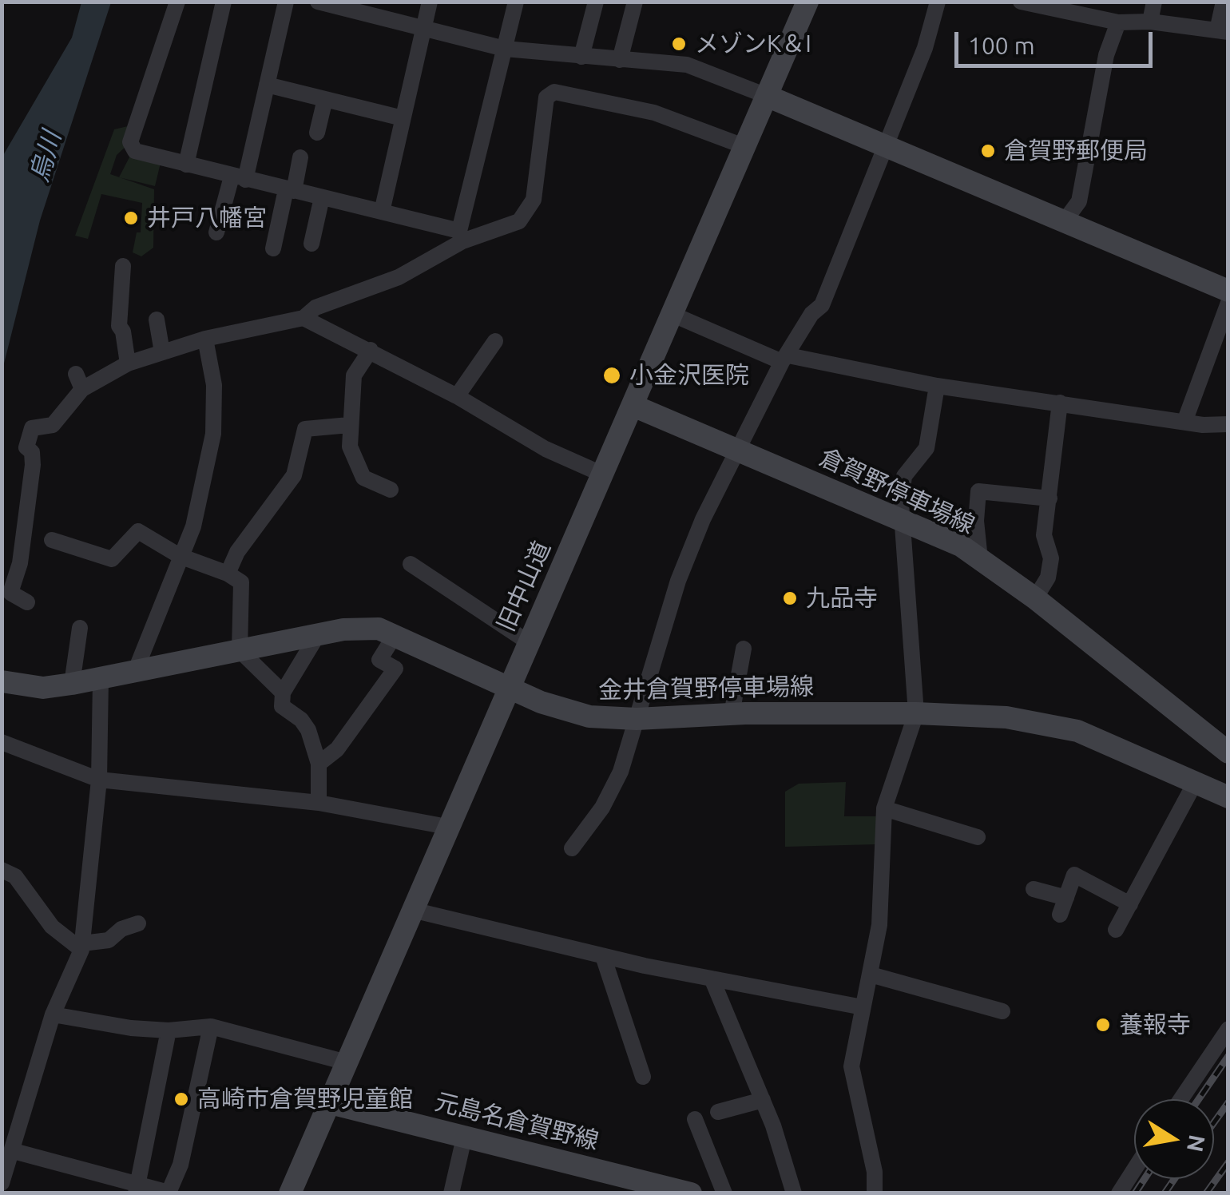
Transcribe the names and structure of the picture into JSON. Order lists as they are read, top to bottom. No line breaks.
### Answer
{"streets":{"main road":["倉賀野停車場線","旧中山道","金井倉賀野停車場線","元島名倉賀野線"]},"crossings":[["倉賀野停車場線","旧中山道"],["旧中山道","金井倉賀野停車場線"],["旧中山道","元島名倉賀野線"]],"water":["烏川"],"places":["メゾンK＆I","倉賀野郵便局","井戸八幡宮","小金沢医院","九品寺","養報寺","高崎市倉賀野児童館"],"scale_bar":"100 m","north":"right"}
